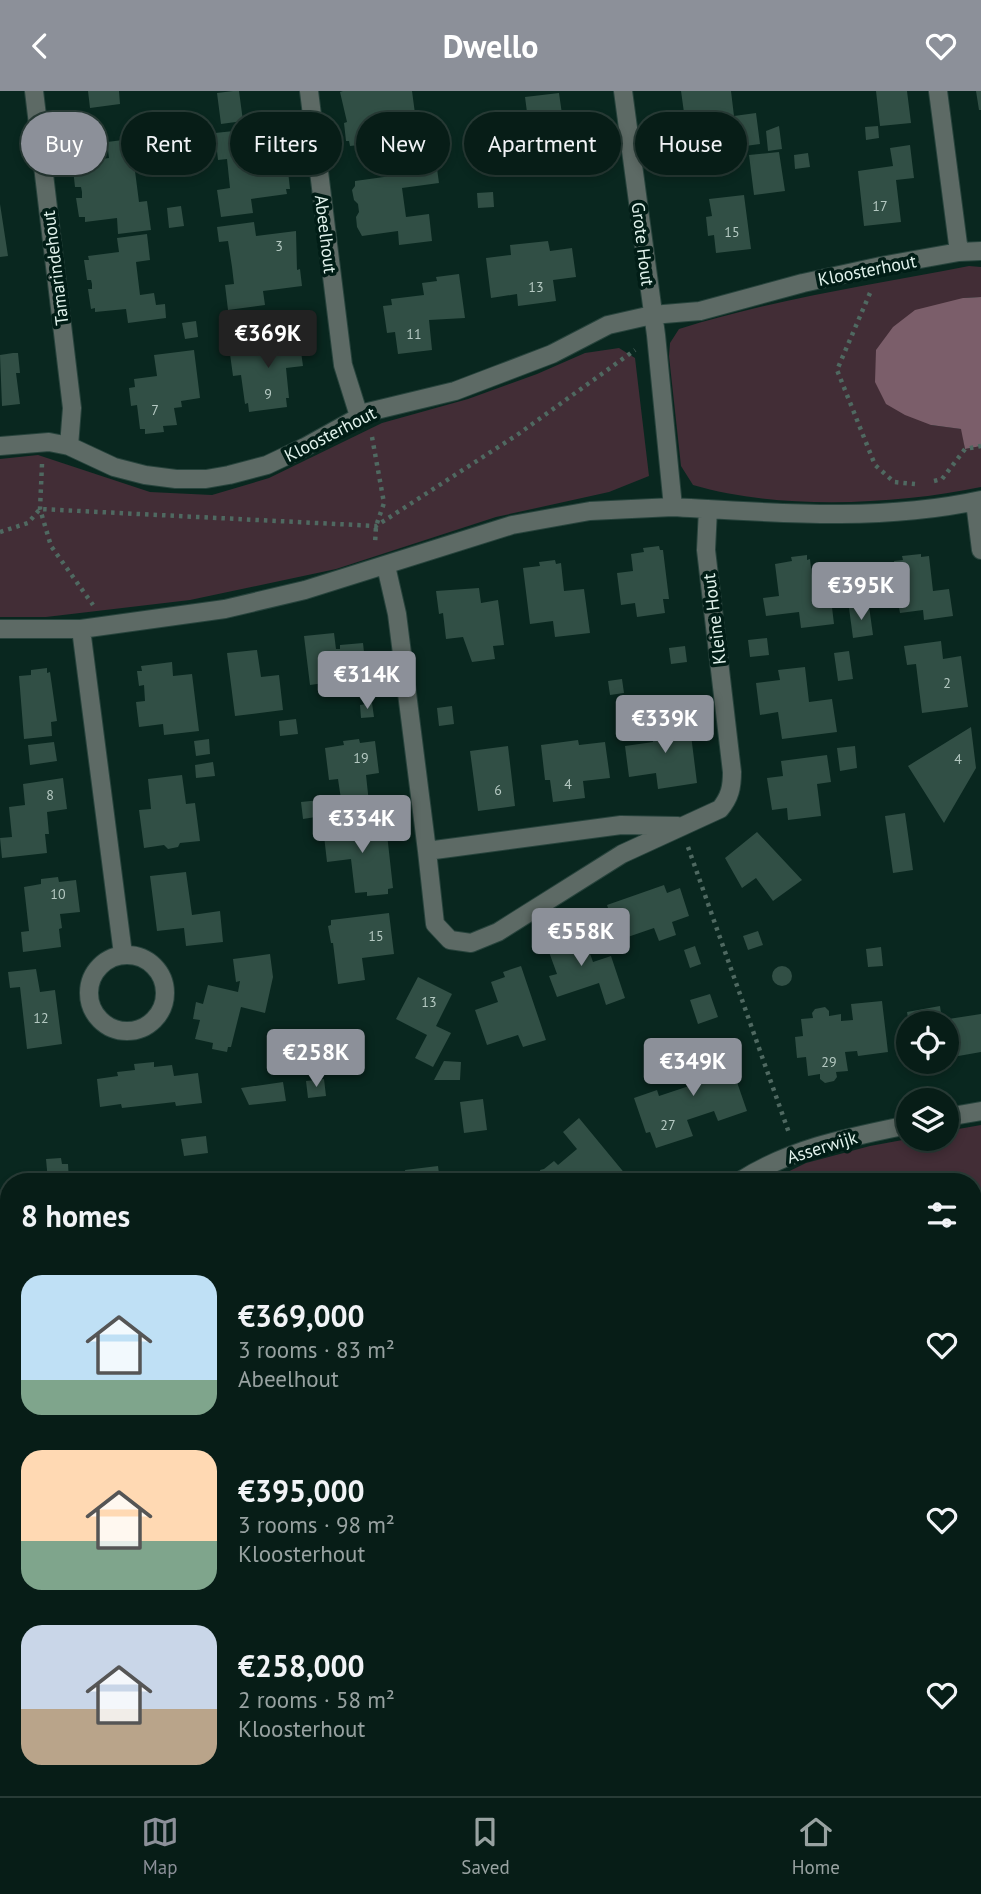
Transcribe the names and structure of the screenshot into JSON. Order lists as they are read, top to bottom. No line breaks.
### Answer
{"streets":{"street":["Abeelhout","Grote Hout","Tamarindehout","Kloosterhout","Kleine Hout","Asserwijk"]},"crossings":[["Abeelhout","Kloosterhout"],["Grote Hout","Kloosterhout"],["Tamarindehout","Kloosterhout"]],"house_numbers":["17","15","3","13","11","9","7","2","19","4","4","6","8","10","15","13","12","29","27"],"page":{"header":"Dwello","chip":["Buy","Rent","Filters","New","Apartment","House"],"price":["€369K","€395K","€314K","€339K","€334K","€558K","€258K","€349K"],"heading":"8 homes","list":[{"name":"€369,000","note":"3 rooms · 83 m² · Abeelhout"},{"name":"€395,000","note":"3 rooms · 98 m² · Kloosterhout"},{"name":"€258,000","note":"2 rooms · 58 m² · Kloosterhout"}],"tabs":["Map","Saved","Home"]}}
